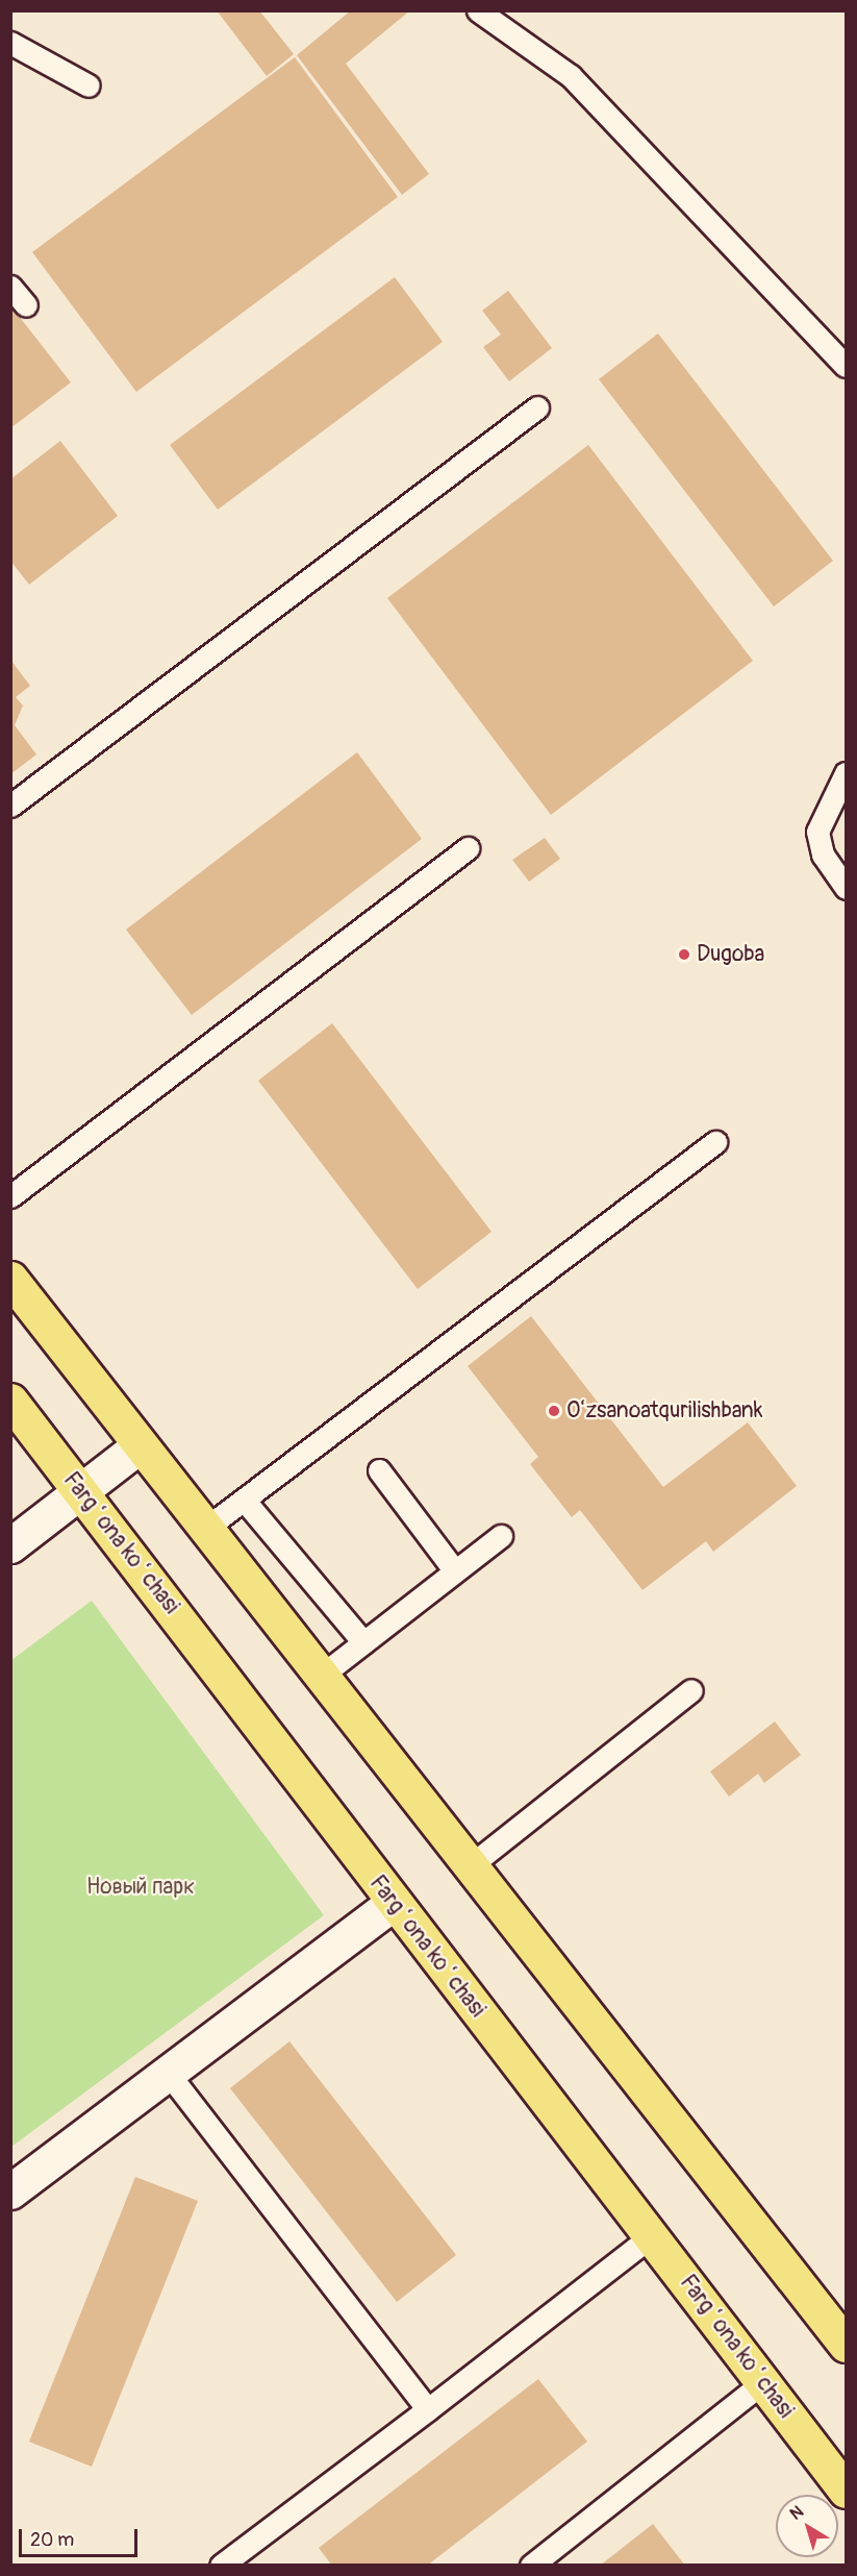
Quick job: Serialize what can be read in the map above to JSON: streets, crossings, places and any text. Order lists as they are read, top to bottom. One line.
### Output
{"streets":{"main road":["Fargʻona koʻchasi"]},"parks":["Новый парк"],"places":["Dugoba","Oʻzsanoatqurilishbank"],"scale_bar":"20 m","north":"top left"}
